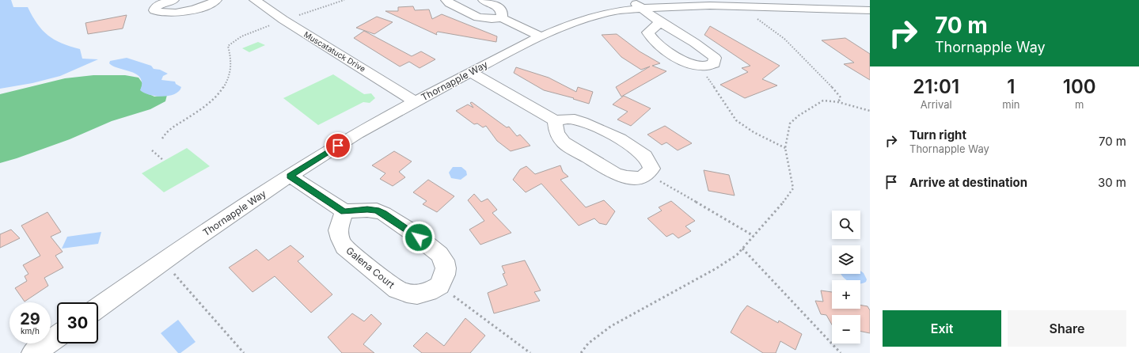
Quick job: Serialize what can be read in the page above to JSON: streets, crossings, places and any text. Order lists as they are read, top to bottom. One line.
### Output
{"streets":{"street":["Muscatatuck Drive","Thornapple Way","Galena Court"]},"crossings":[["Muscatatuck Drive","Thornapple Way"]],"page":{"turn":["70 m","Thornapple Way"],"eta":["21:01","Arrival","1","min","100","m"],"list":[{"name":"Turn right","note":"Thornapple Way","value":"70 m"},{"name":"Arrive at destination","value":"30 m"}],"map_buttons":["+","−"],"speed":"29 km/h","limit":"30","buttons":["Exit","Share"]}}
